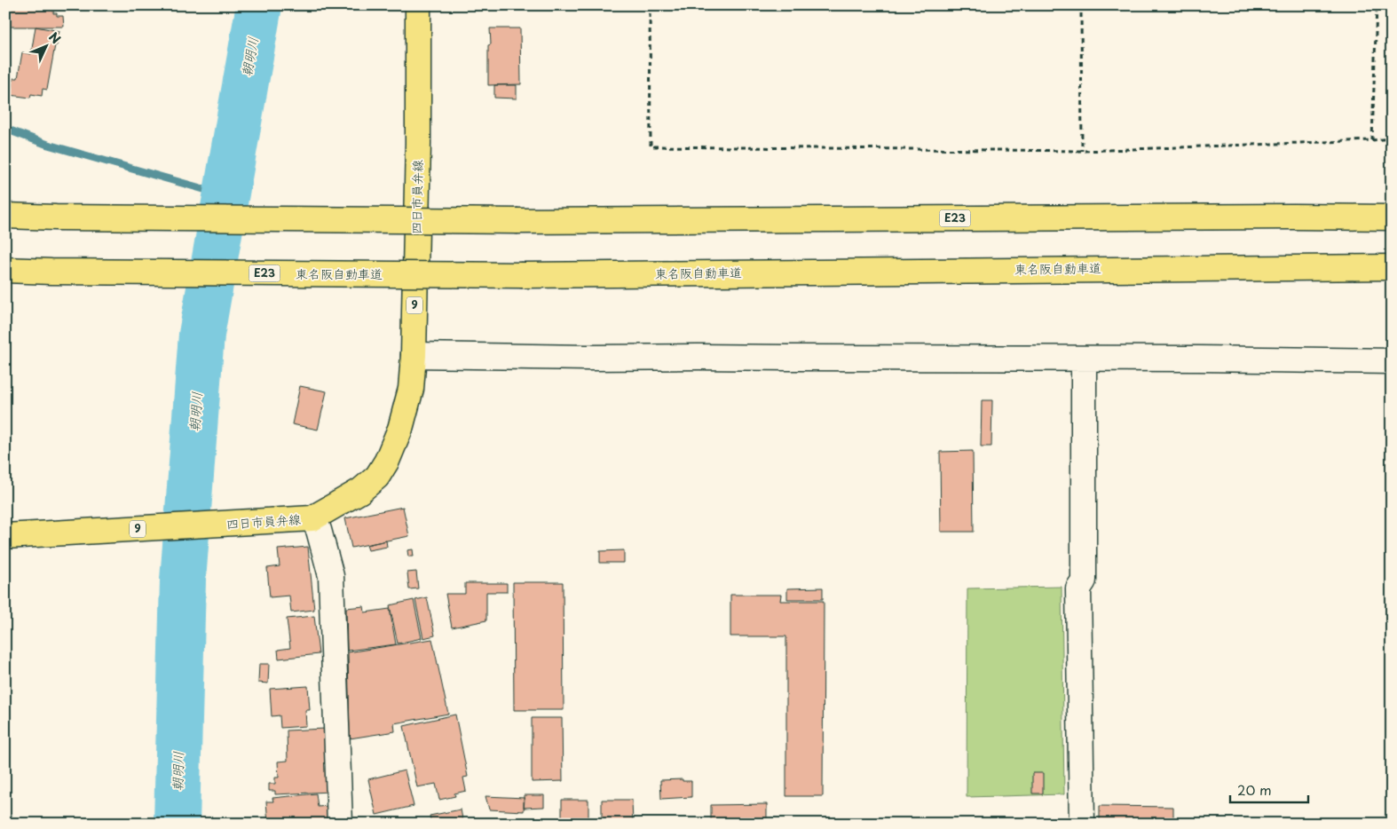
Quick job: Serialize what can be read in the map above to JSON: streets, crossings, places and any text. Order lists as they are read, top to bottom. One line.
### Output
{"streets":{"main road":["四日市員弁線","E23","東名阪自動車道","9"]},"water":["朝明川"],"scale_bar":"20 m","north":"top right"}
